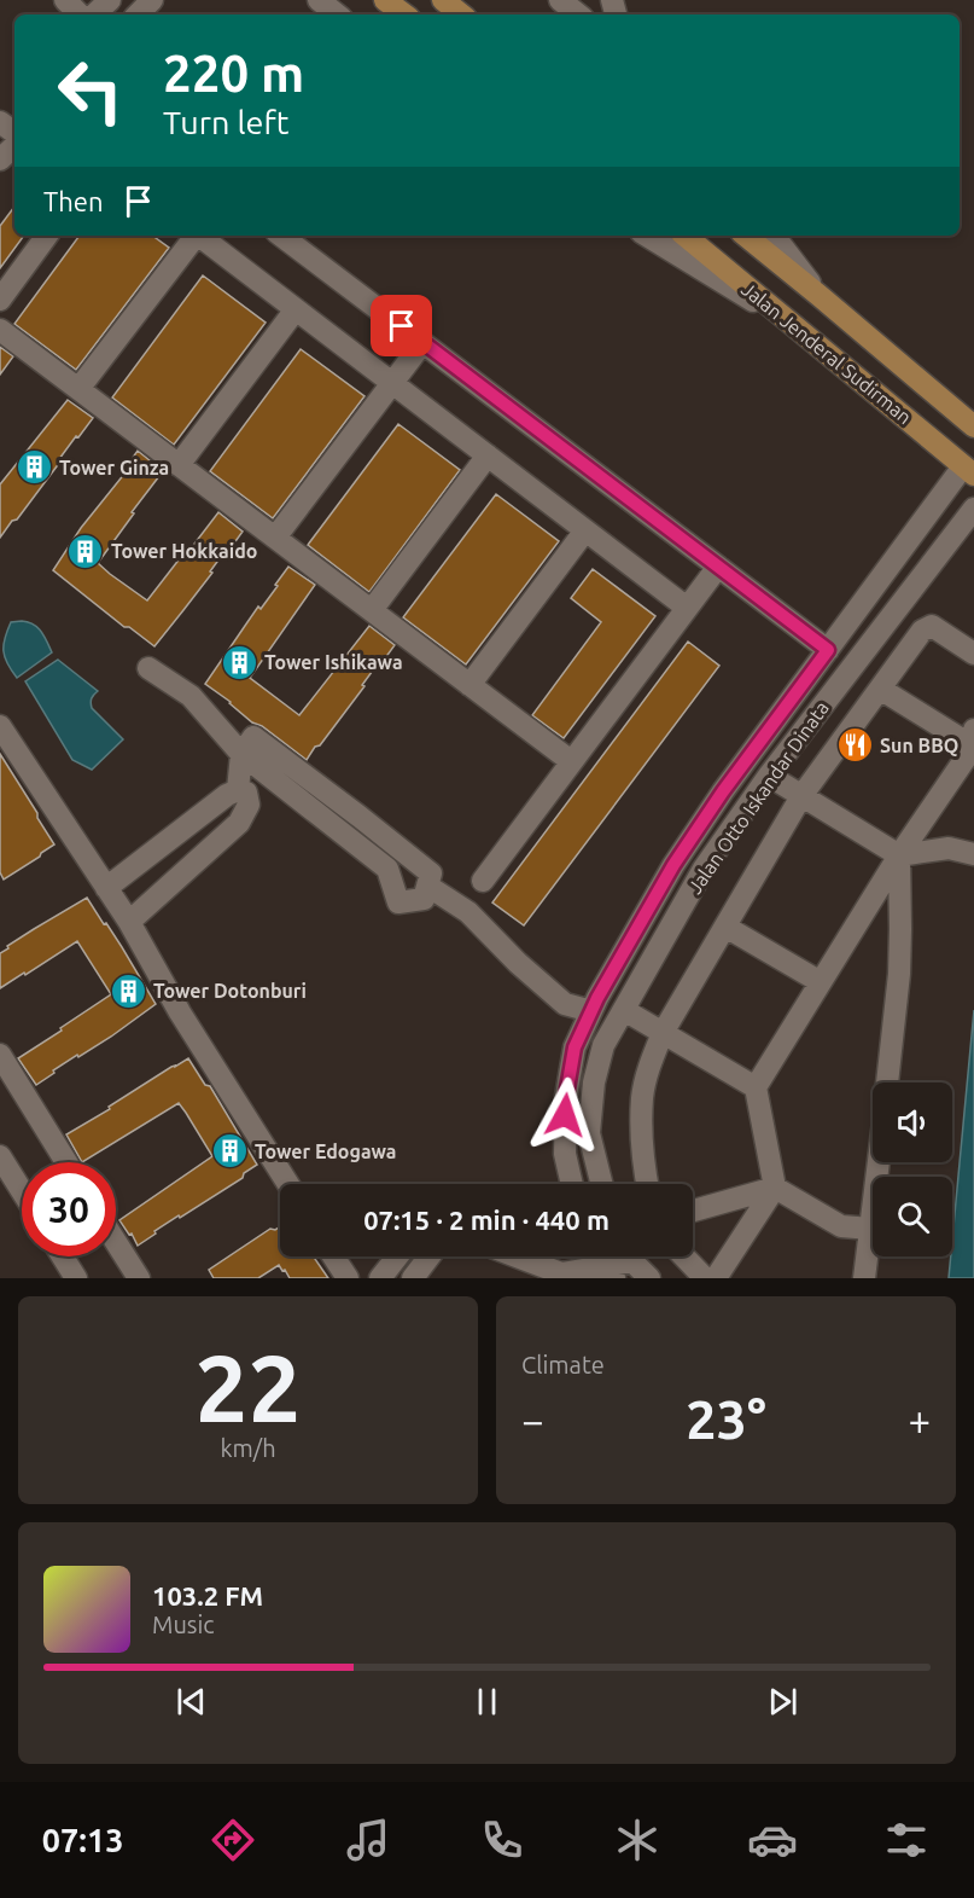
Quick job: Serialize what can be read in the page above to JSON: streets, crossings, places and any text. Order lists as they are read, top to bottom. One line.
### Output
{"streets":{"main road":["Jalan Jenderal Sudirman"],"street":["Jalan Otto Iskandar Dinata"]},"crossings":[["Jalan Jenderal Sudirman","Jalan Otto Iskandar Dinata"]],"places":{"building":["Tower Ginza","Tower Hokkaido","Tower Ishikawa","Tower Dotonburi","Tower Edogawa"],"restaurant":["Sun BBQ"]},"page":{"turn":["220 m","Turn left"],"then":"Then","limit":"30","trip":"07:15 · 2 min · 440 m","tile":[["22","km/h"],"Climate"],"heat":["−","23°","+"],"song":["103.2 FM","Music"],"tabs":"07:13"}}
